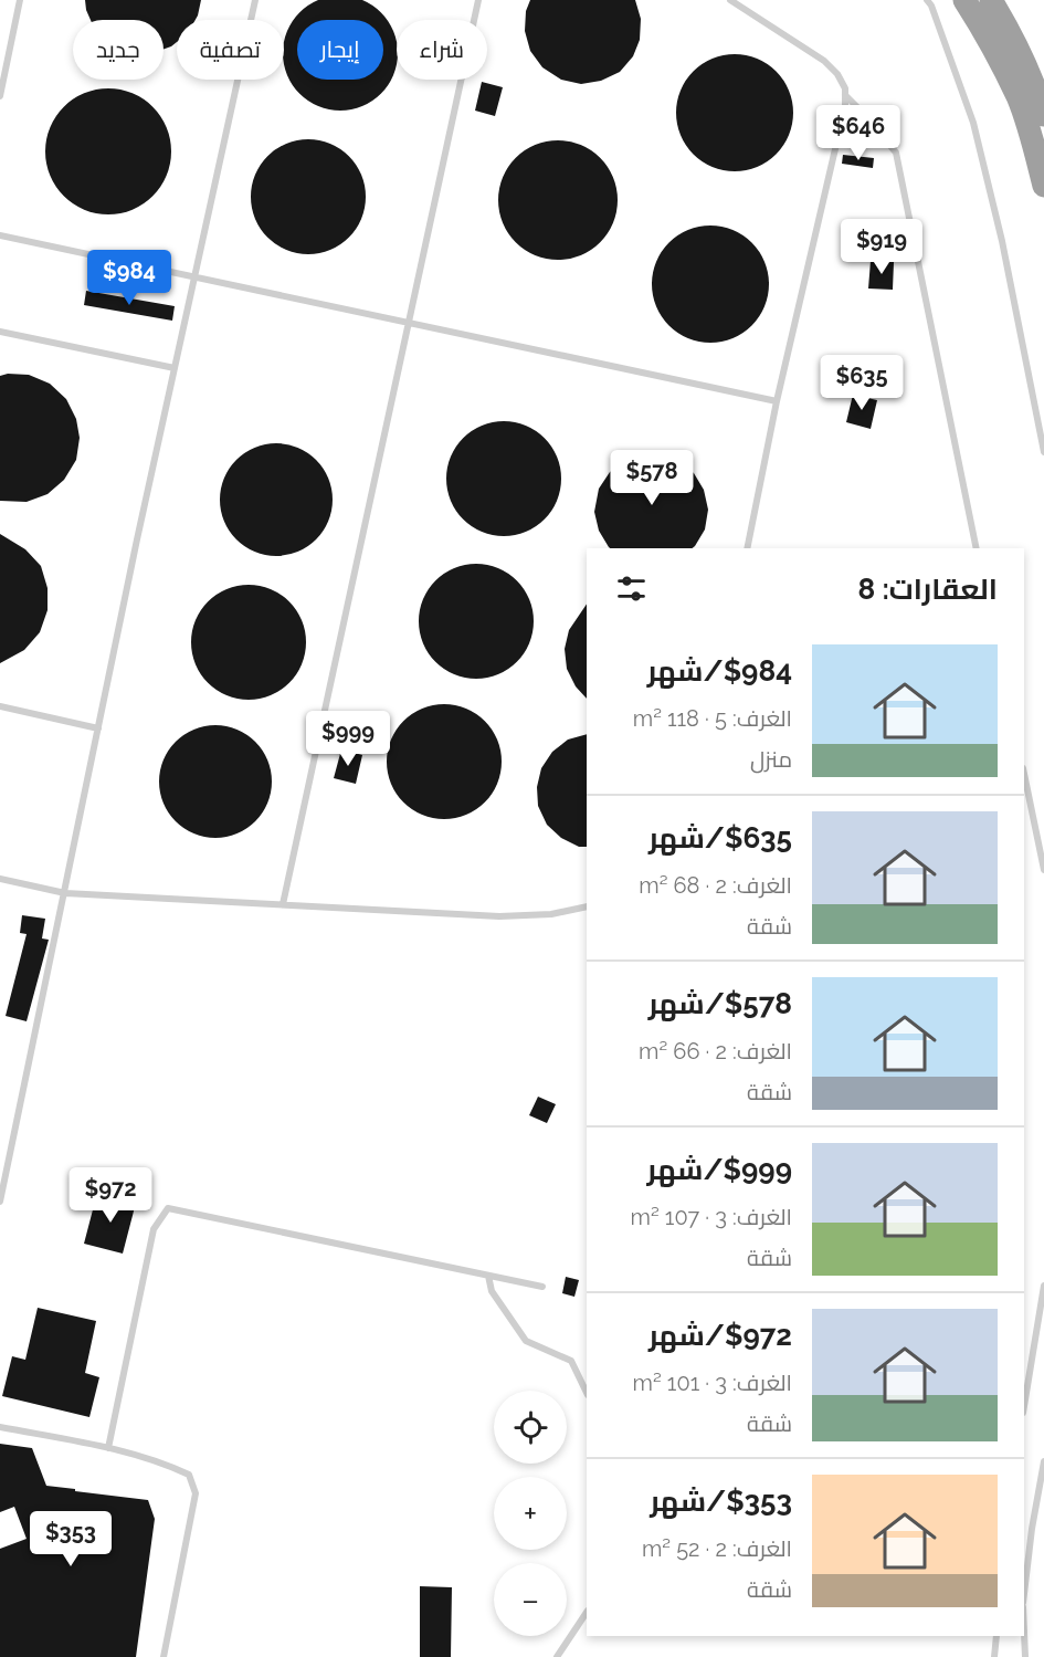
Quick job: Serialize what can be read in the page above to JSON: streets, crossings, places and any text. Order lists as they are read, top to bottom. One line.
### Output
{"page":{"chip":["شراء","إيجار","تصفية","جديد"],"price":["$646","$919","$984","$635","$578","$999","$972","$353"],"heading":"العقارات: 8","list":[{"name":"$984/شهر","note":"الغرف: 5 · 118 m² · منزل"},{"name":"$635/شهر","note":"الغرف: 2 · 68 m² · شقة"},{"name":"$578/شهر","note":"الغرف: 2 · 66 m² · شقة"},{"name":"$999/شهر","note":"الغرف: 3 · 107 m² · شقة"},{"name":"$972/شهر","note":"الغرف: 3 · 101 m² · شقة"},{"name":"$353/شهر","note":"الغرف: 2 · 52 m² · شقة"}],"map_buttons":["+","−"]}}
